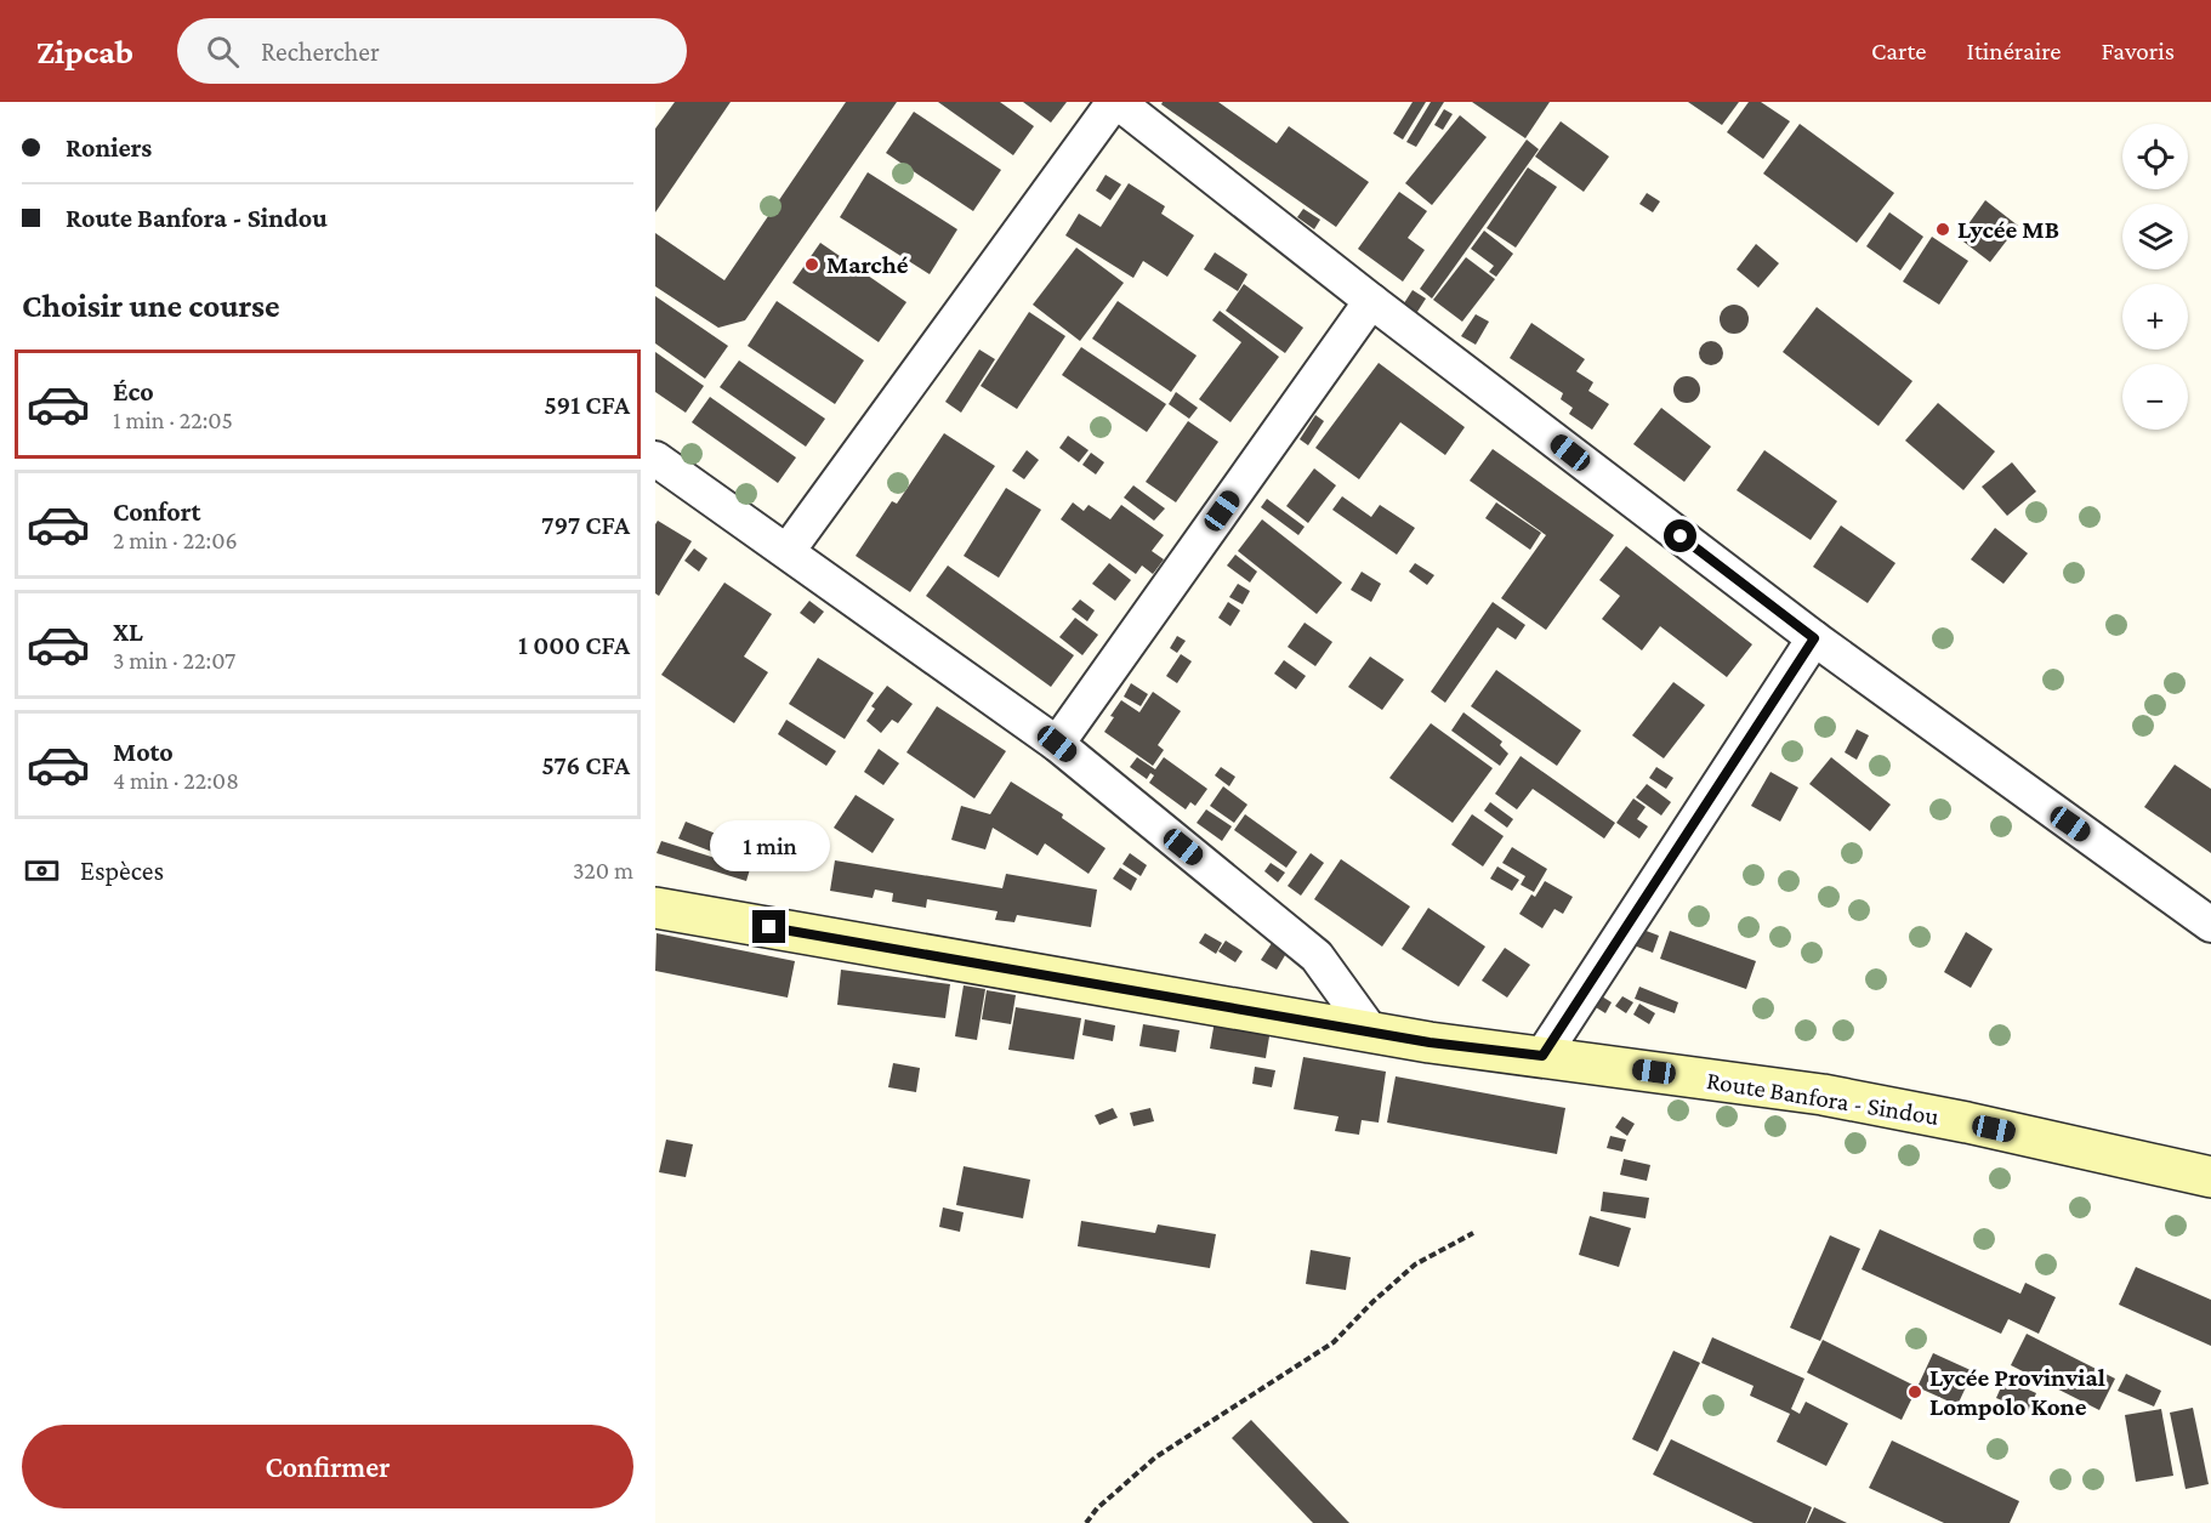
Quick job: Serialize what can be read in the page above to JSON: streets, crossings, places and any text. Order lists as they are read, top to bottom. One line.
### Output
{"streets":{"main road":["Route Banfora - Sindou"]},"places":["Lycée MB","Marché","Lycée Provinvial Lompolo Kone"],"page":{"header":"Zipcab","search":"Rechercher","nav":["Carte","Itinéraire","Favoris"],"banner":["Roniers","Route Banfora - Sindou"],"map_buttons":["+","−"],"heading":"Choisir une course","list":[{"name":"Éco","note":"1 min · 22:05","value":"591 CFA"},{"name":"Confort","note":"2 min · 22:06","value":"797 CFA"},{"name":"XL","note":"3 min · 22:07","value":"1 000 CFA"},{"name":"Moto","note":"4 min · 22:08","value":"576 CFA"}],"bubble":"1 min","pay":["Espèces","320 m"],"buttons":"Confirmer"}}
